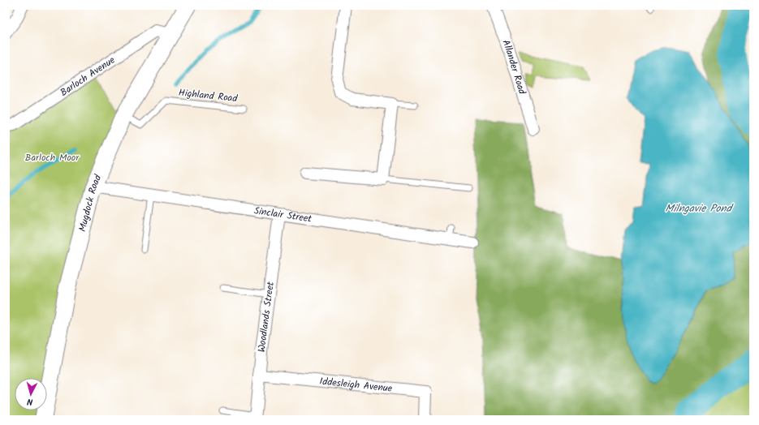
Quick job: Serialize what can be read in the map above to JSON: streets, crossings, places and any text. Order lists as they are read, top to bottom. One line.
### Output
{"streets":{"street":["Allander Road","Barloch Avenue","Mugdock Road","Sinclair Street","Woodlands Street","Iddesleigh Avenue"],"lane":["Highland Road"]},"crossings":[["Barloch Avenue","Mugdock Road"],["Highland Road","Mugdock Road"],["Mugdock Road","Sinclair Street"],["Sinclair Street","Woodlands Street"],["Woodlands Street","Iddesleigh Avenue"]],"water":["Milngavie Pond"],"parks":["Barloch Moor"],"north":"bottom"}
